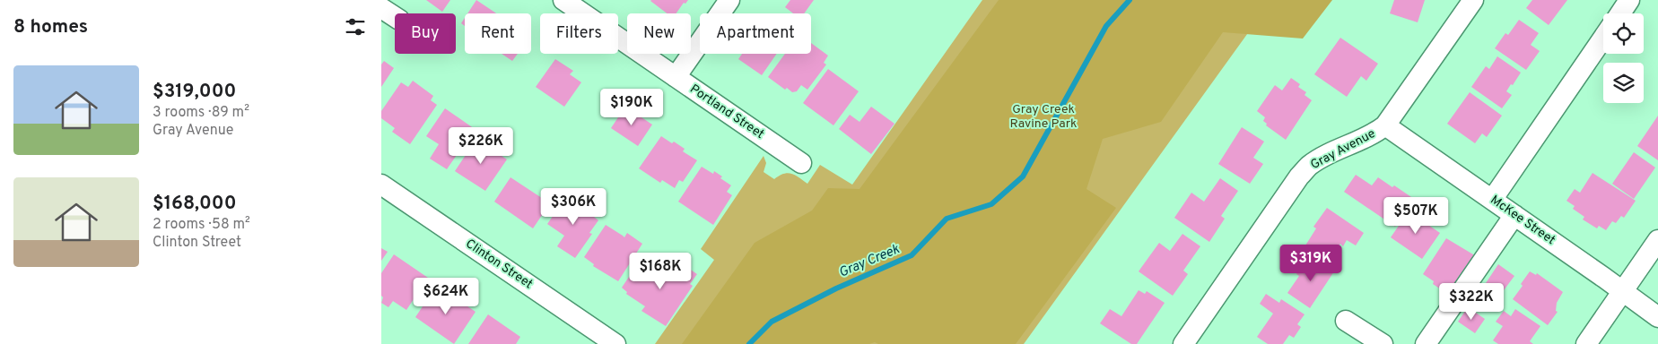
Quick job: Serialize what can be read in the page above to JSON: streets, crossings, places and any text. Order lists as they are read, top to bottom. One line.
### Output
{"streets":{"street":["Portland Street","Gray Avenue","McKee Street","Clinton Street"]},"crossings":[["Gray Avenue","McKee Street"]],"water":["Gray Creek"],"parks":["Gray Creek Ravine Park"],"page":{"heading":"8 homes","chip":["Buy","Rent","Filters","New","Apartment"],"list":[{"name":"$319,000","note":"3 rooms · 89 m² · Gray Avenue"},{"name":"$168,000","note":"2 rooms · 58 m² · Clinton Street"}],"price":["$190K","$226K","$306K","$507K","$319K","$168K","$624K","$322K"]}}
